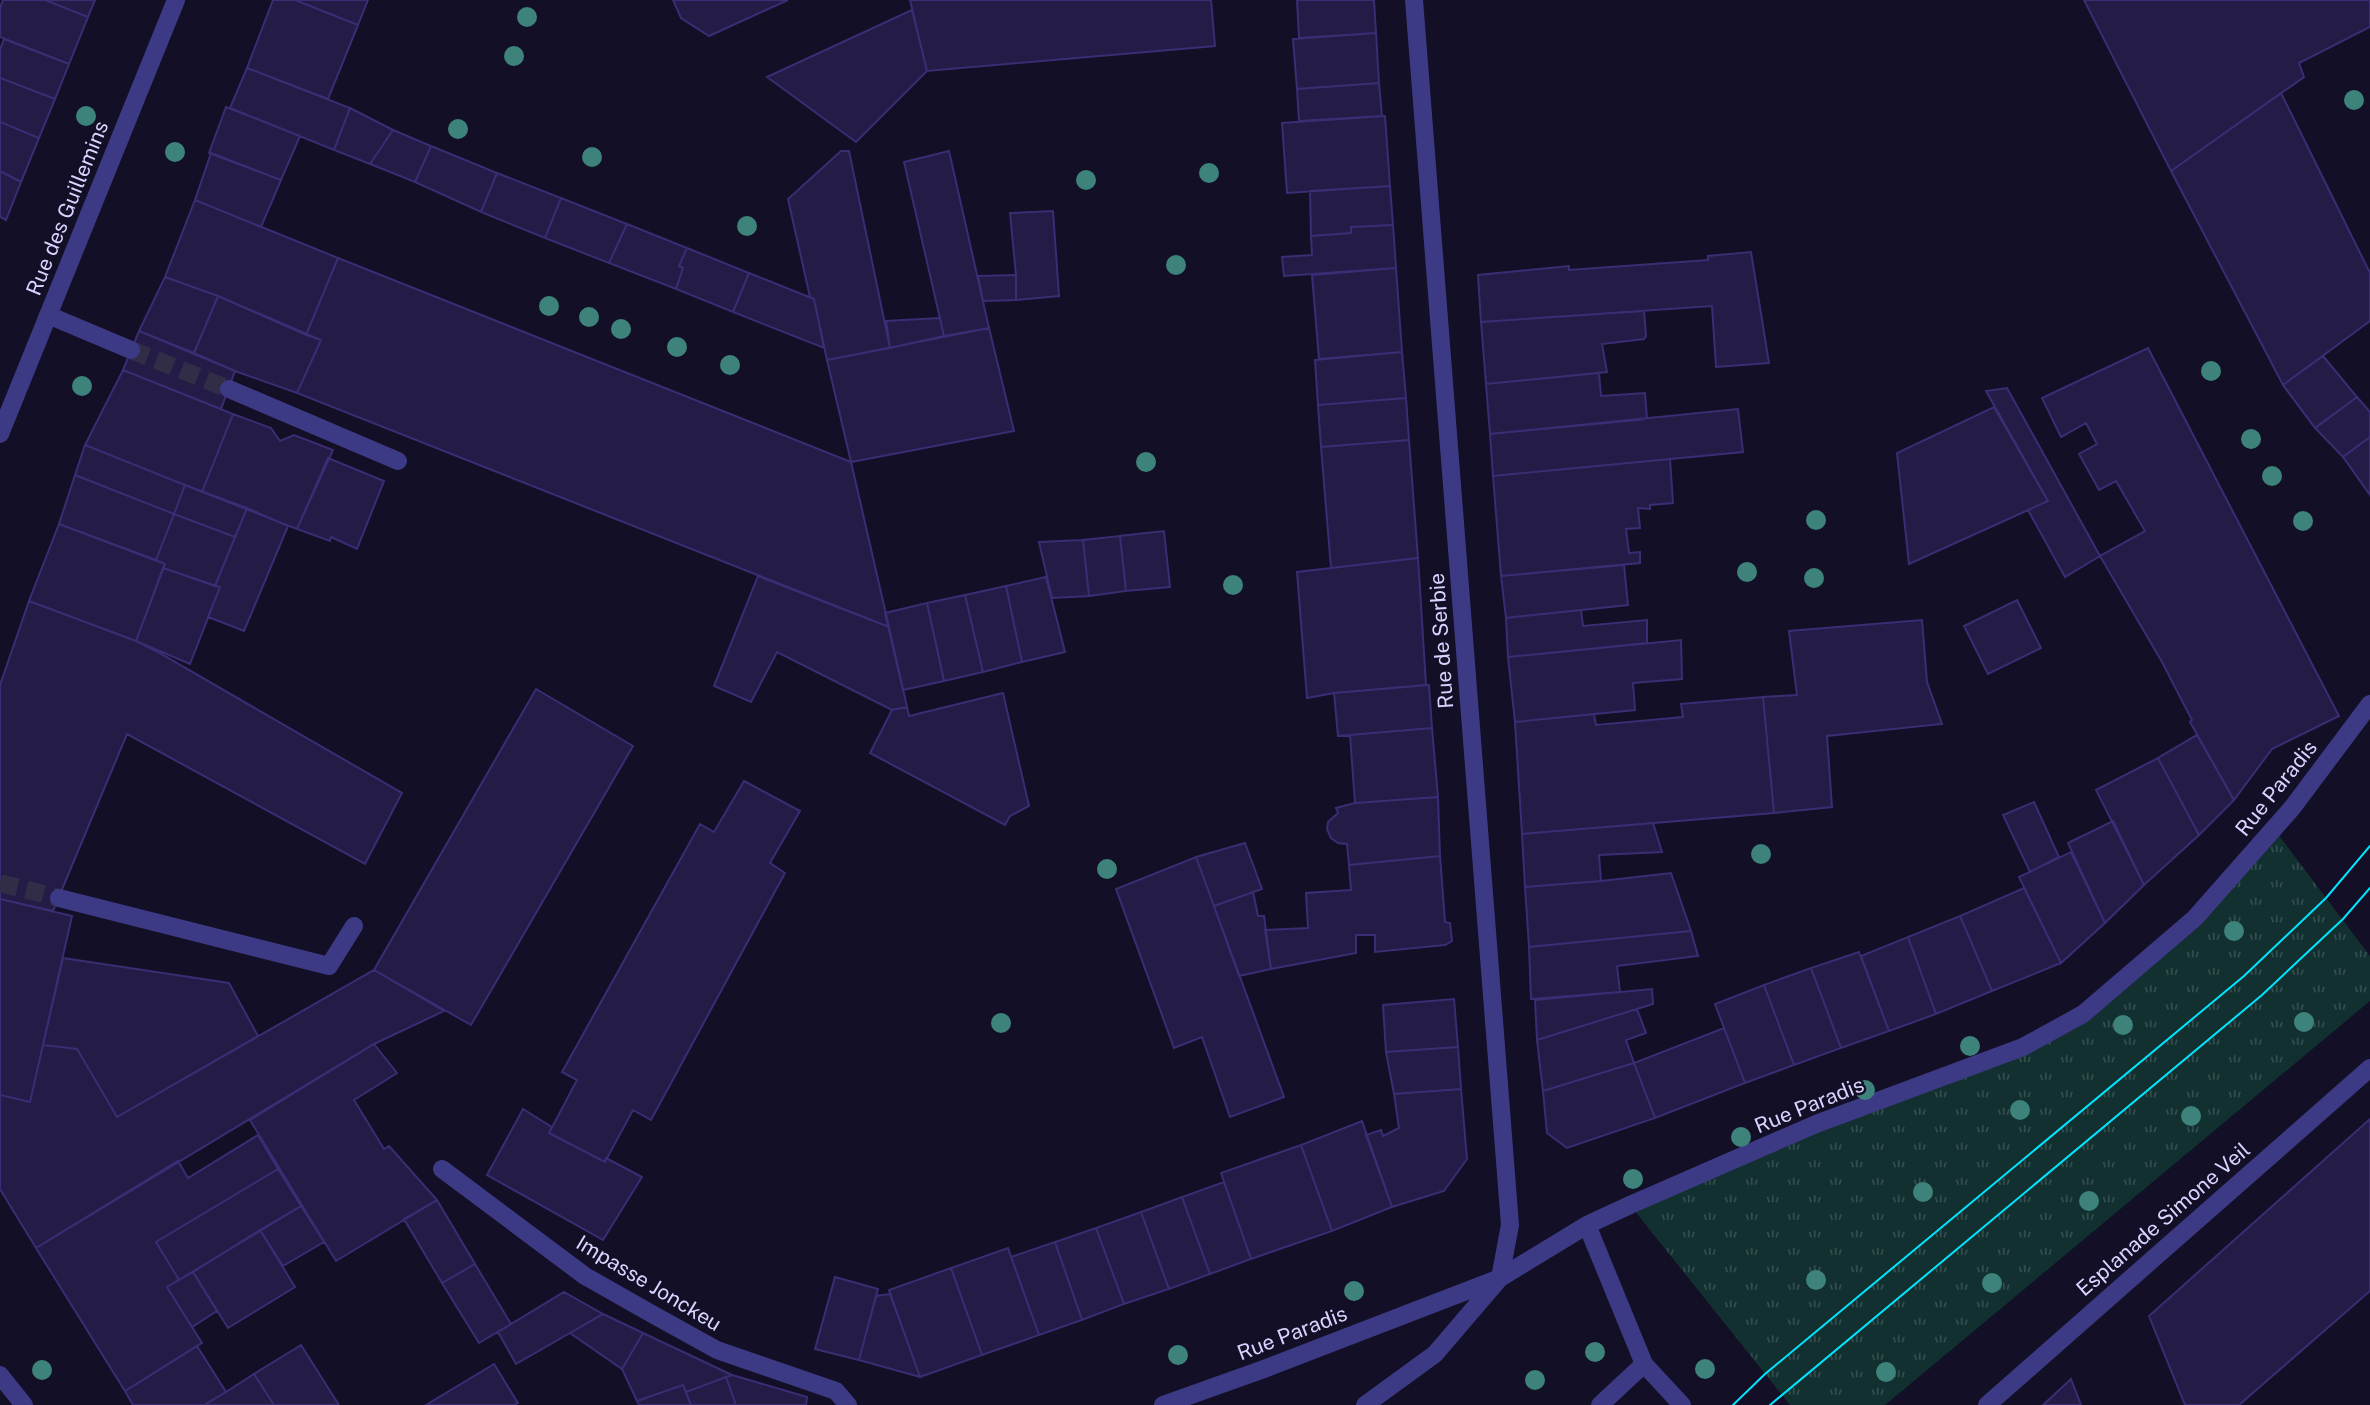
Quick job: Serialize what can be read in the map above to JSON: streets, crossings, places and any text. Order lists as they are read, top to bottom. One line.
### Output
{"streets":{"street":["Rue des Guillemins","Rue de Serbie","Rue Paradis","Esplanade Simone Veil","Impasse Jonckeu"]},"crossings":[["Rue de Serbie","Rue Paradis"]]}
